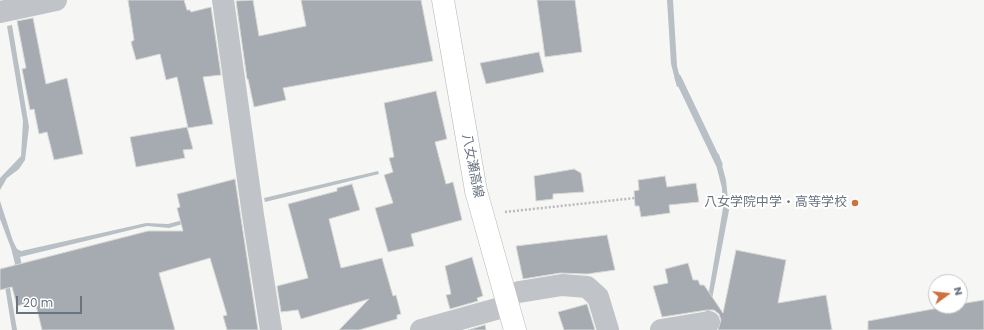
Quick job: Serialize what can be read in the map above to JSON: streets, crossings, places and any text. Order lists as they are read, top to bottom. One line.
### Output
{"streets":{"main road":["八女瀬高線"]},"places":["八女学院中学・高等学校"],"scale_bar":"20 m","north":"right"}
